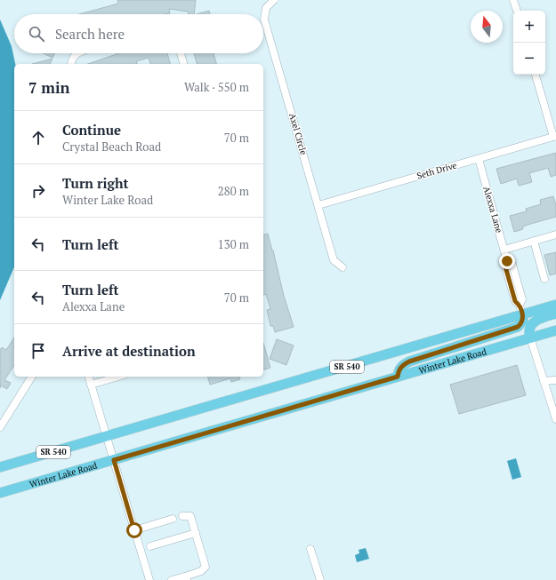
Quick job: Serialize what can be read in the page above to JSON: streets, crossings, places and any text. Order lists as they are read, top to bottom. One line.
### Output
{"streets":{"main road":["Winter Lake Road","SR 540"],"street":["Axel Circle","Seth Drive","Alexxa Lane"]},"crossings":[["Axel Circle","Seth Drive"],["Seth Drive","Alexxa Lane"],["Alexxa Lane","SR 540"]],"north":"top","page":{"map_buttons":["+","−"],"search":"Search here","heading":["7 min","Walk · 550 m"],"list":[["Continue","Crystal Beach Road","70 m"],["Turn right","Winter Lake Road","280 m"],["Turn left","130 m"],["Turn left","Alexxa Lane","70 m"],"Arrive at destination"]}}
